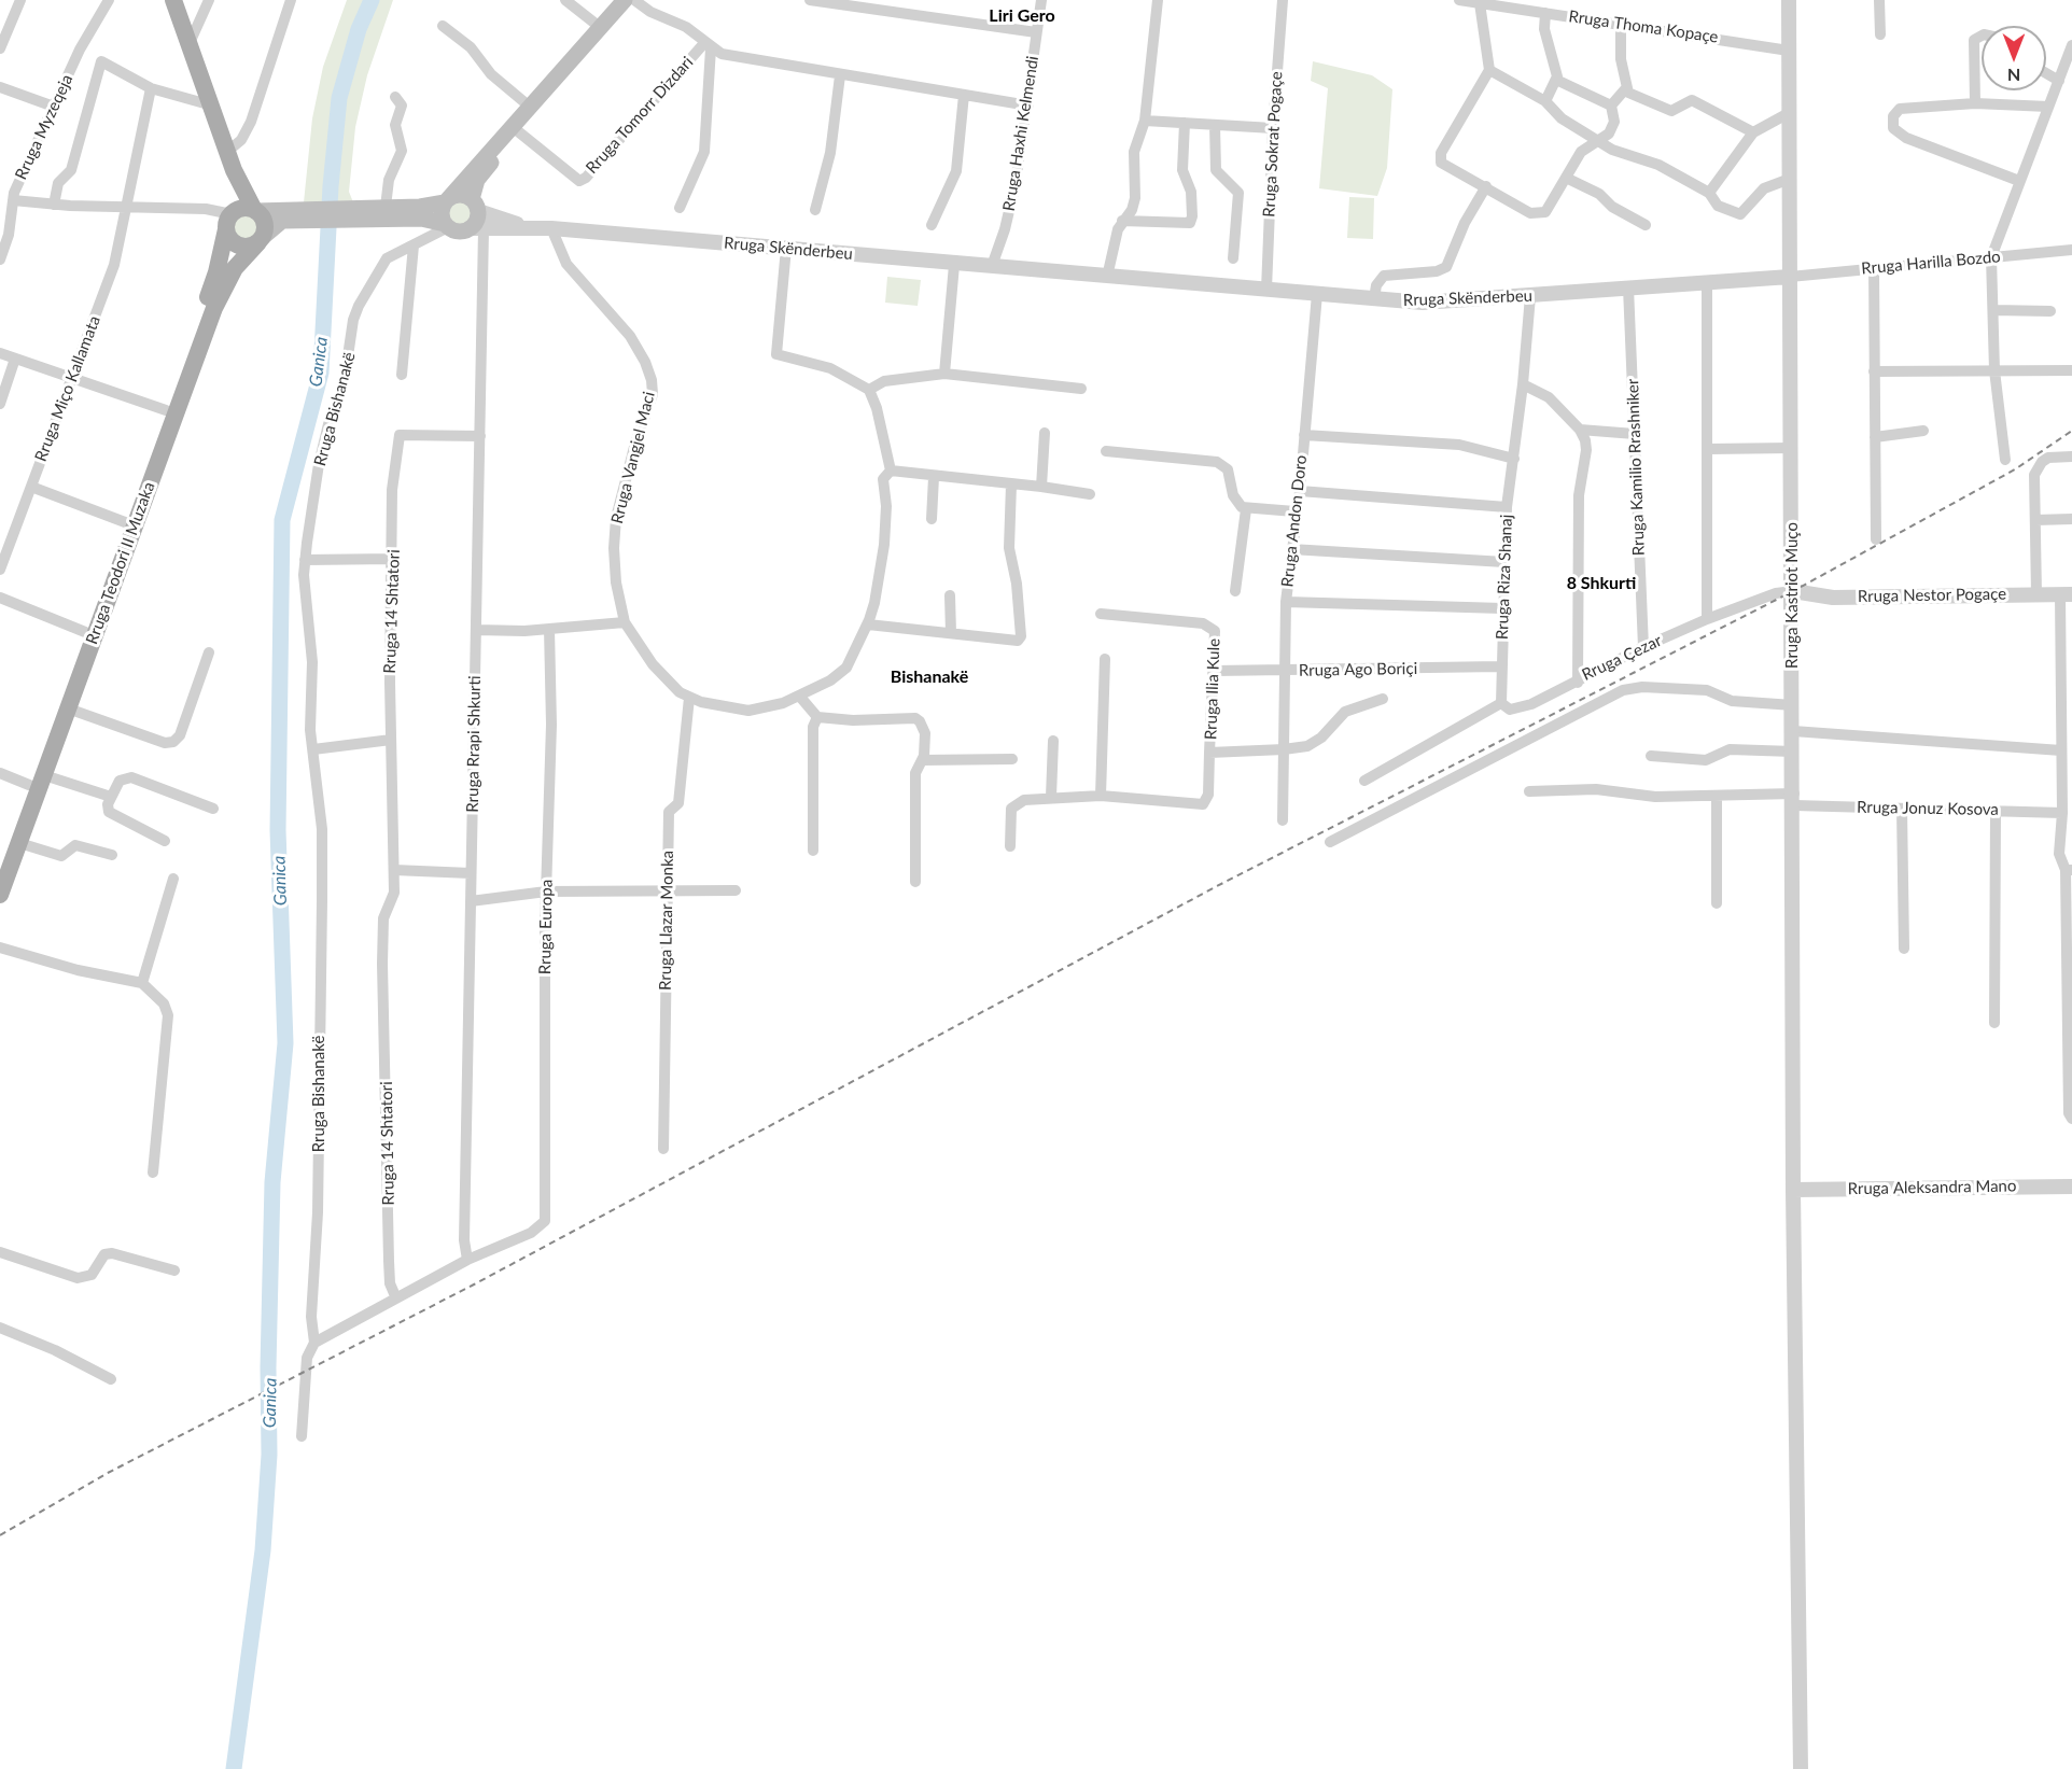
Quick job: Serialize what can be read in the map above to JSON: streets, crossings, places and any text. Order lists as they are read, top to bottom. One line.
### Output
{"streets":{"main road":["Rruga Teodori II Muzaka"],"street":["Rruga Thoma Kopaçe","Rruga Tomorr Dizdari","Rruga Myzeqeja","Rruga Haxhi Kelmendi","Rruga Sokrat Pogaçe","Rruga Skënderbeu","Rruga Harilla Bozdo","Rruga Miço Kallamata","Rruga Bishanakë","Rruga Vangjel Maci","Rruga Kamilio Rrashniker","Rruga Andon Doro","Rruga Riza Shanaj","Rruga Kastriot Muço","Rruga Nestor Pogaçe","Rruga 14 Shtatori","Rruga Çezar","Rruga Ago Boriçi","Rruga Ilia Kule","Rruga Rrapi Shkurti","Rruga Jonuz Kosova","Rruga Llazar Monka","Rruga Europa","Rruga Aleksandra Mano"]},"crossings":[["Rruga Thoma Kopaçe","Rruga Kastriot Muço"],["Rruga Tomorr Dizdari","Rruga Haxhi Kelmendi"],["Rruga Haxhi Kelmendi","Rruga Skënderbeu"],["Rruga Sokrat Pogaçe","Rruga Skënderbeu"],["Rruga Skënderbeu","Rruga Harilla Bozdo"],["Rruga Skënderbeu","Rruga Bishanakë"],["Rruga Skënderbeu","Rruga Vangjel Maci"],["Rruga Skënderbeu","Rruga Kamilio Rrashniker"],["Rruga Skënderbeu","Rruga Andon Doro"],["Rruga Skënderbeu","Rruga Riza Shanaj"],["Rruga Skënderbeu","Rruga Kastriot Muço"],["Rruga Skënderbeu","Rruga Rrapi Shkurti"],["Rruga Harilla Bozdo","Rruga Kastriot Muço"],["Rruga Bishanakë","Rruga Rrapi Shkurti"],["Rruga Vangjel Maci","Rruga Llazar Monka"],["Rruga Kamilio Rrashniker","Rruga Çezar"],["Rruga Andon Doro","Rruga Ago Boriçi"],["Rruga Andon Doro","Rruga Ilia Kule"],["Rruga Riza Shanaj","Rruga Ago Boriçi"],["Rruga Kastriot Muço","Rruga Nestor Pogaçe"],["Rruga Kastriot Muço","Rruga Çezar"],["Rruga Kastriot Muço","Rruga Jonuz Kosova"],["Rruga Kastriot Muço","Rruga Aleksandra Mano"],["Rruga Nestor Pogaçe","Rruga Çezar"],["Rruga 14 Shtatori","Rruga Rrapi Shkurti"],["Rruga Ago Boriçi","Rruga Ilia Kule"],["Rruga Rrapi Shkurti","Rruga Europa"]],"districts":["Liri Gero","8 Shkurti","Bishanakë"],"water":["Ganica"],"north":"bottom"}
